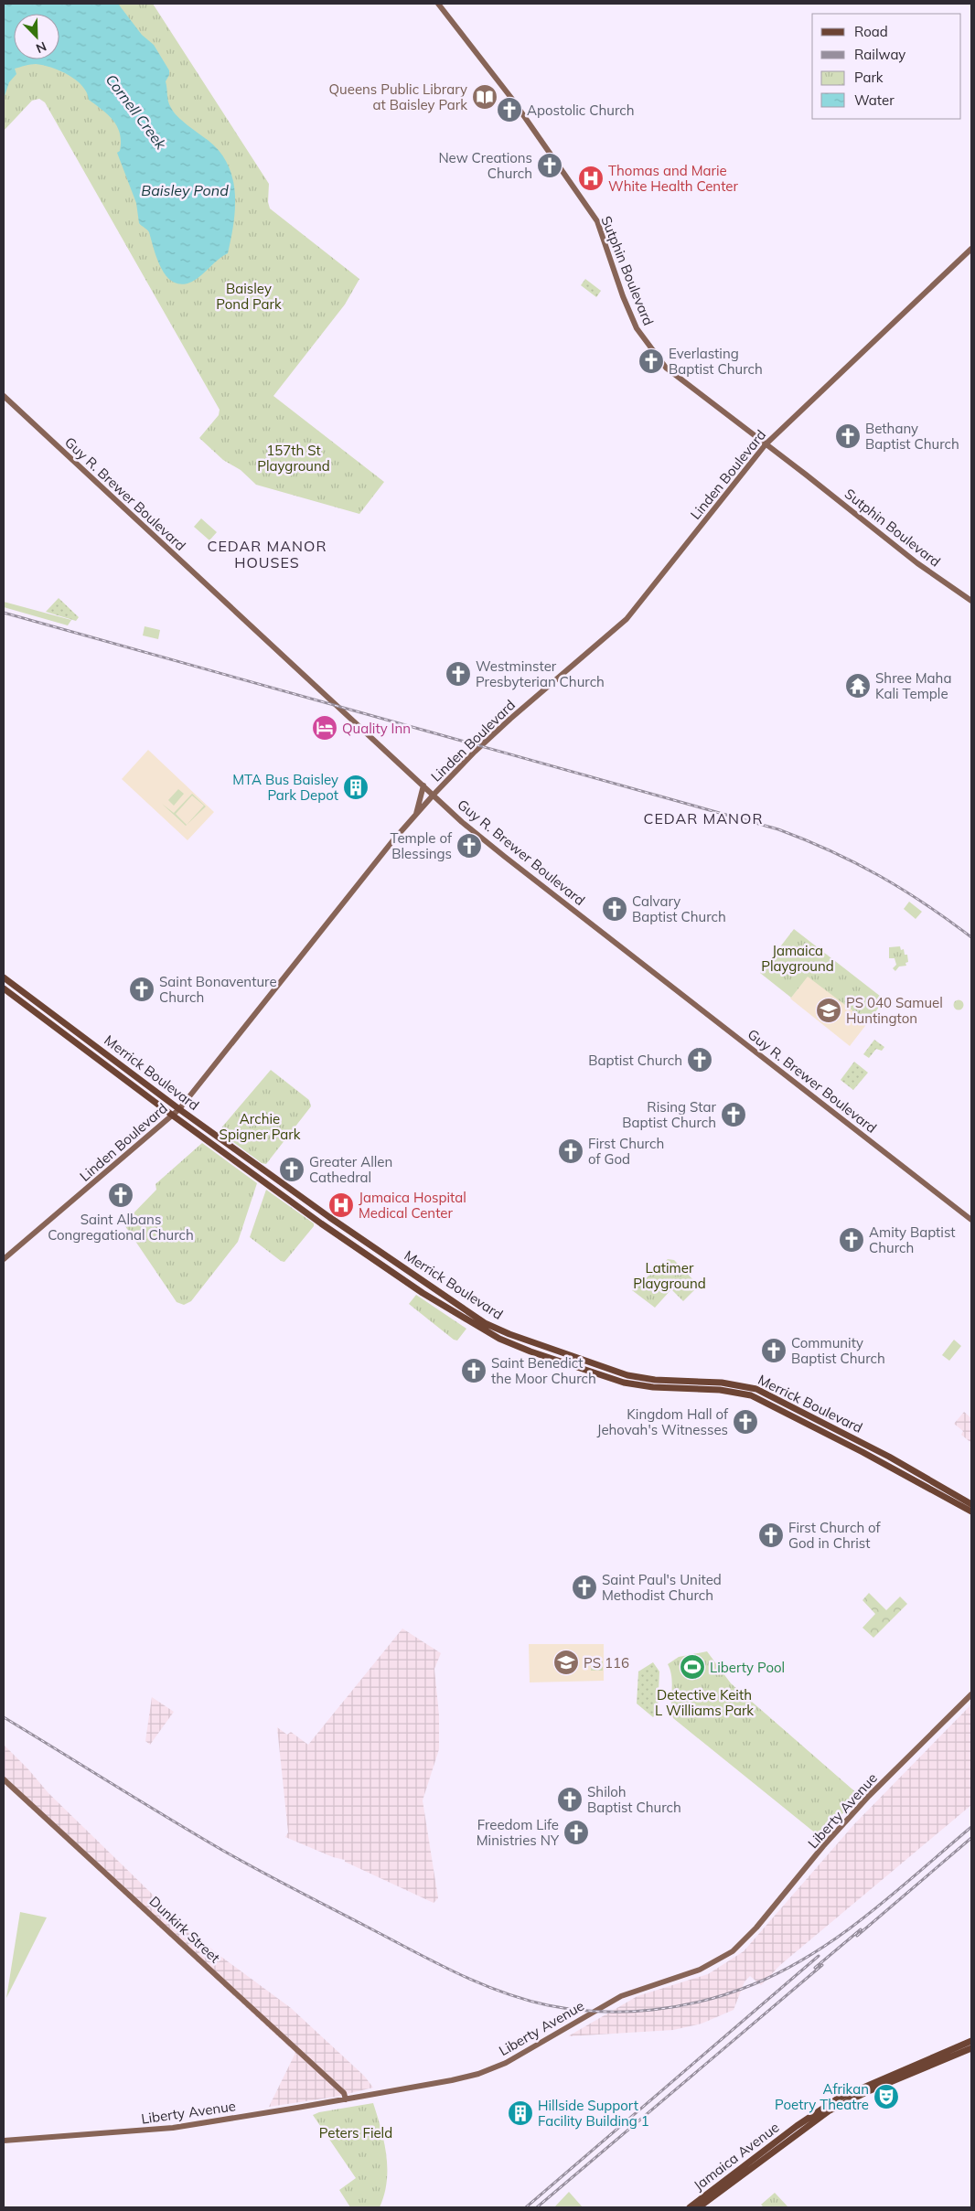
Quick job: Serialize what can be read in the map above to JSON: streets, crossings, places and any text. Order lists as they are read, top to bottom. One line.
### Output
{"streets":{"main road":["Sutphin Boulevard","Linden Boulevard","Guy R. Brewer Boulevard","Merrick Boulevard","Liberty Avenue","Dunkirk Street","Jamaica Avenue"]},"crossings":[["Sutphin Boulevard","Linden Boulevard"],["Linden Boulevard","Guy R. Brewer Boulevard"],["Linden Boulevard","Merrick Boulevard"],["Liberty Avenue","Dunkirk Street"]],"districts":["CEDAR MANOR HOUSES","CEDAR MANOR"],"water":["Cornell Creek","Baisley Pond"],"parks":["Baisley Pond Park","157th St Playground","Jamaica Playground","Archie Spigner Park","Latimer Playground","Detective Keith L Williams Park","Peters Field"],"places":{"library":["Queens Public Library at Baisley Park"],"church":["Apostolic Church","New Creations Church","Everlasting Baptist Church","Bethany Baptist Church","Westminster Presbyterian Church","Temple of Blessings","Calvary Baptist Church","Saint Bonaventure Church","Baptist Church","Rising Star Baptist Church","First Church of God","Greater Allen Cathedral","Saint Albans Congregational Church","Amity Baptist Church","Community Baptist Church","Saint Benedict the Moor Church","Kingdom Hall of Jehovah's Witnesses","First Church of God in Christ","Saint Paul's United Methodist Church","Shiloh Baptist Church","Freedom Life Ministries NY"],"hospital":["Thomas and Marie White Health Center","Jamaica Hospital Medical Center"],"temple":["Shree Maha Kali Temple"],"hotel":["Quality Inn"],"building":["MTA Bus Baisley Park Depot","Hillside Support Facility Building 1"],"school or university":["PS 040 Samuel Huntington","PS 116"],"sports":["Liberty Pool"],"theatre":["Afrikan Poetry Theatre"]},"legend":["Road","Railway","Park","Water"],"north":"bottom right"}
